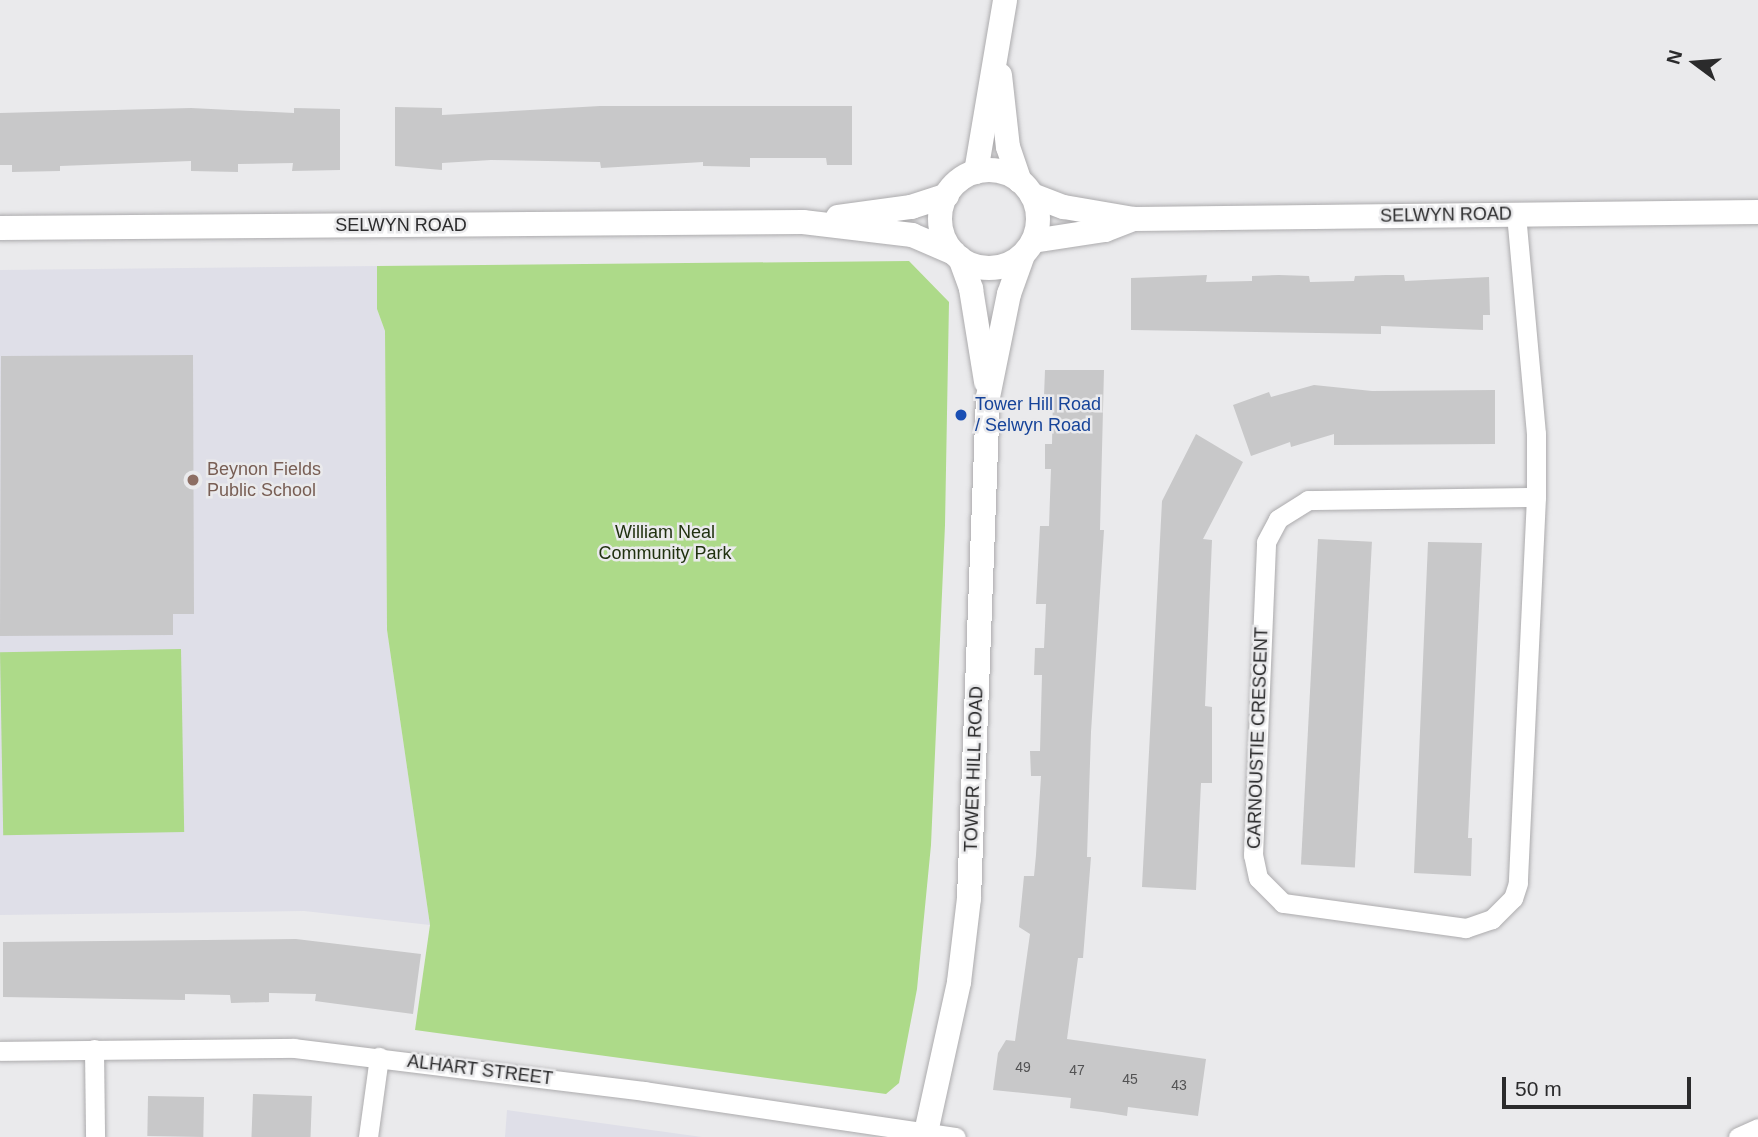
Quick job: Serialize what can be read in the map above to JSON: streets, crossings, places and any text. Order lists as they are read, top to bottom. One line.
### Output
{"streets":{"street":["SELWYN ROAD","CARNOUSTIE CRESCENT","TOWER HILL ROAD","ALHART STREET"]},"crossings":[["SELWYN ROAD","CARNOUSTIE CRESCENT"],["SELWYN ROAD","TOWER HILL ROAD"],["TOWER HILL ROAD","ALHART STREET"]],"parks":["William Neal Community Park"],"places":["Tower Hill Road / Selwyn Road","Beynon Fields Public School"],"house_numbers":["49","47","45","43"],"scale_bar":"50 m","north":"left"}
